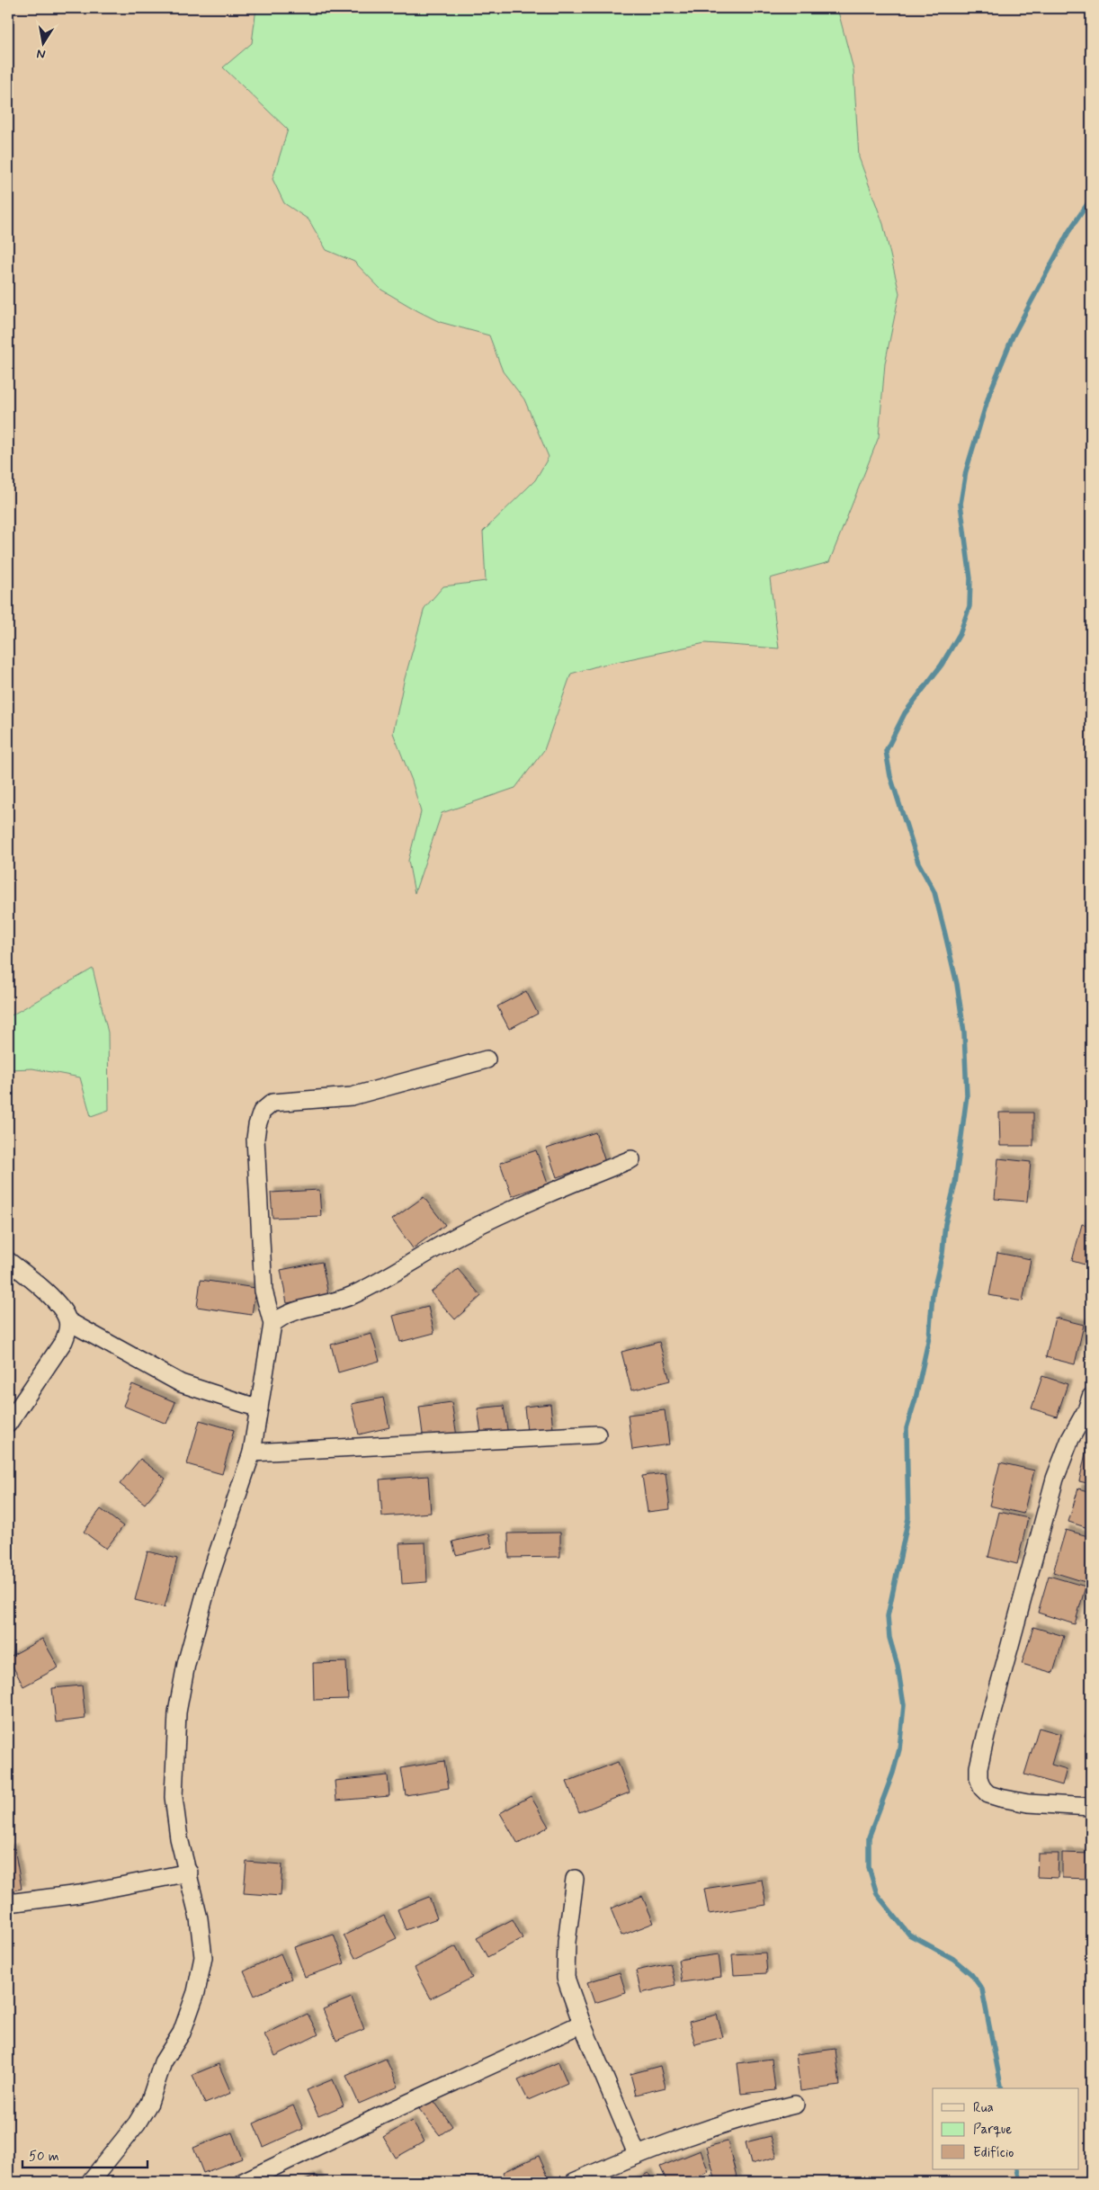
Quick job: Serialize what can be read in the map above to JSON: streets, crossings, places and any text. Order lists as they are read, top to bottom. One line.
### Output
{"legend":["Rua","Parque","Edifício"],"scale_bar":"50 m","north":"bottom"}
